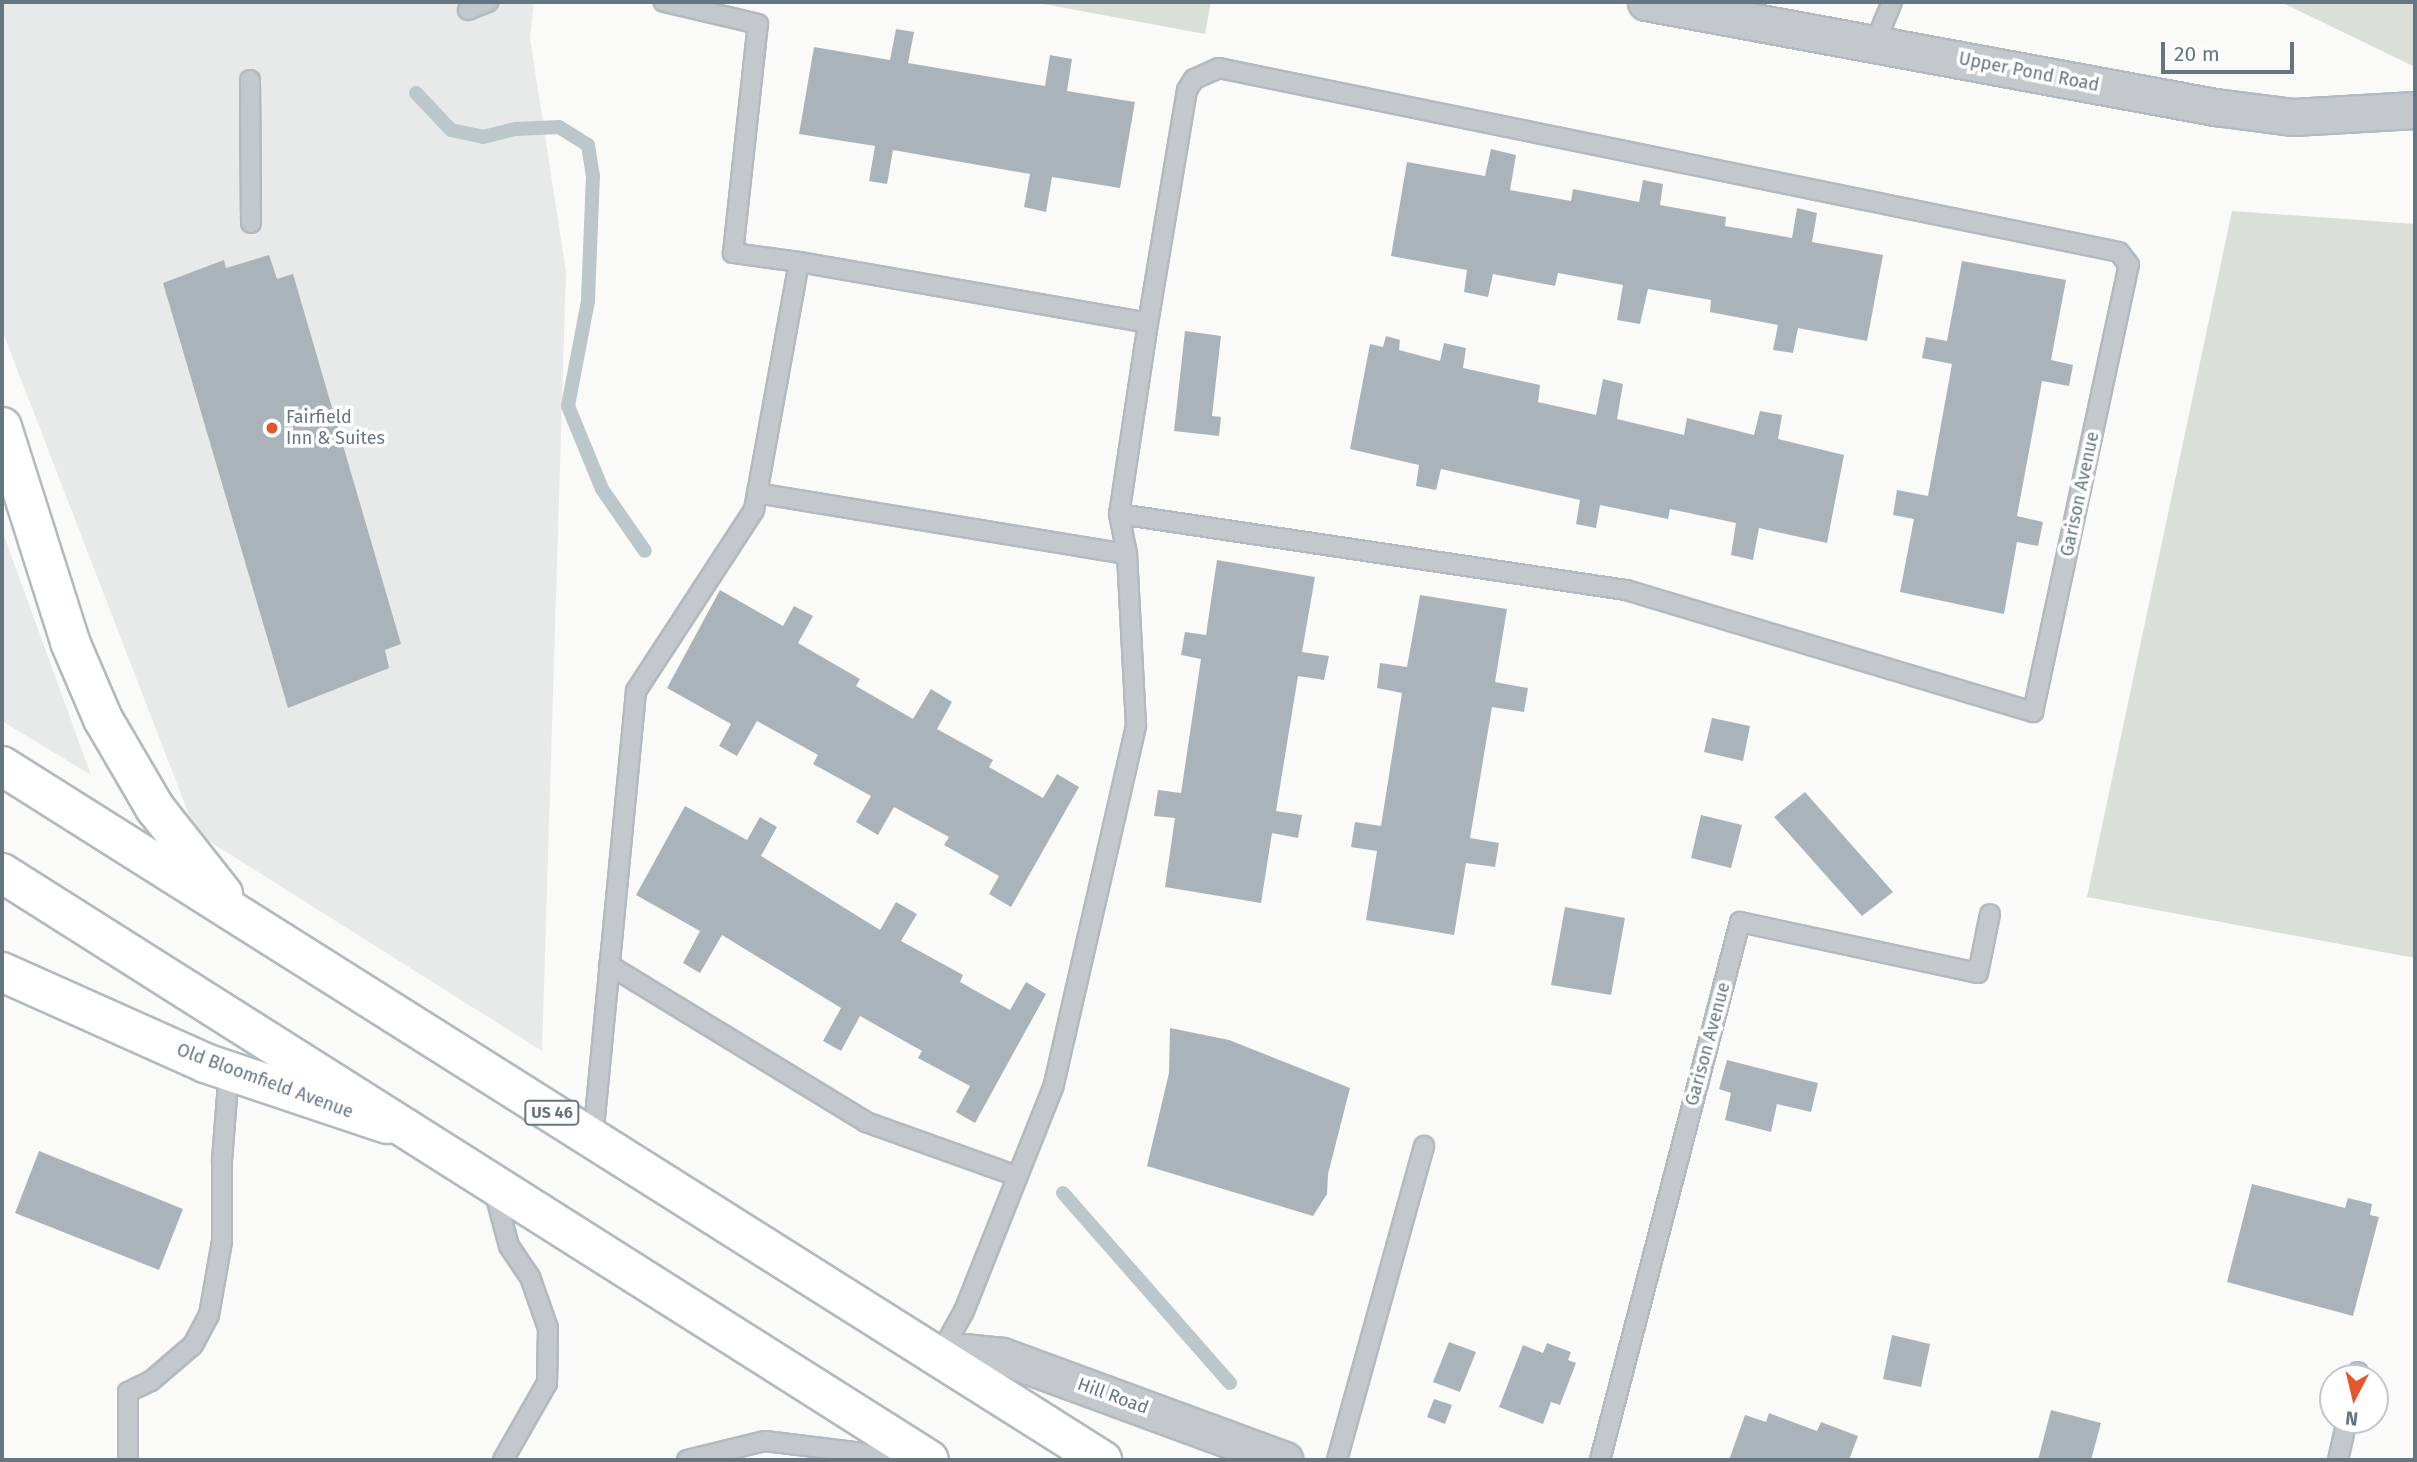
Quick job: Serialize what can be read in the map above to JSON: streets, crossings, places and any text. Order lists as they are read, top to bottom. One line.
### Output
{"streets":{"main road":["Old Bloomfield Avenue","US 46"],"street":["Upper Pond Road","Hill Road"],"lane":["Garison Avenue"]},"crossings":[["US 46","Hill Road"]],"places":["Fairfield Inn & Suites"],"scale_bar":"20 m","north":"bottom"}
